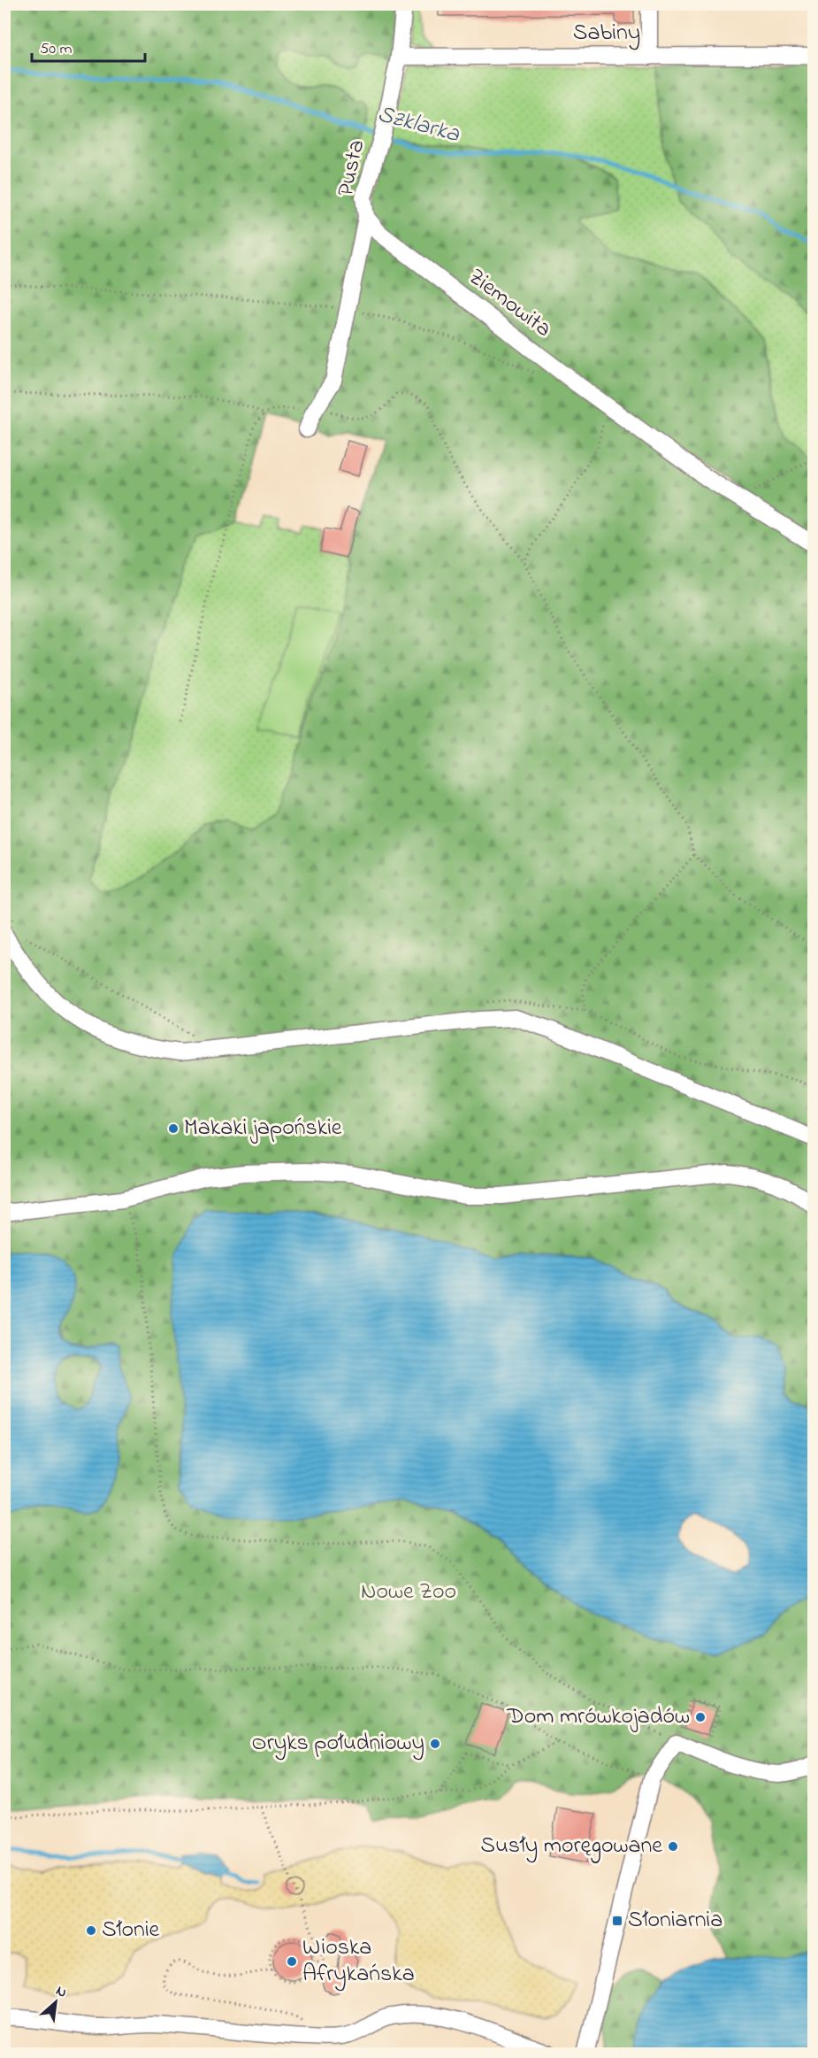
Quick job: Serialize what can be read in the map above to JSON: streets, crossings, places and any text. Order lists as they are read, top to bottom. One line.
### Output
{"streets":{"street":["Sabiny","Pusta","Ziemowita"]},"crossings":[["Sabiny","Pusta"],["Pusta","Ziemowita"]],"water":["Szklarka"],"parks":["Nowe Zoo"],"places":{"other":["Makaki japońskie","Dom mrówkojadów","Oryks południowy","Susły moręgowane","Słonie","Wioska Afrykańska"],"transit":["Słoniarnia"]},"scale_bar":"50 m","north":"top right"}
